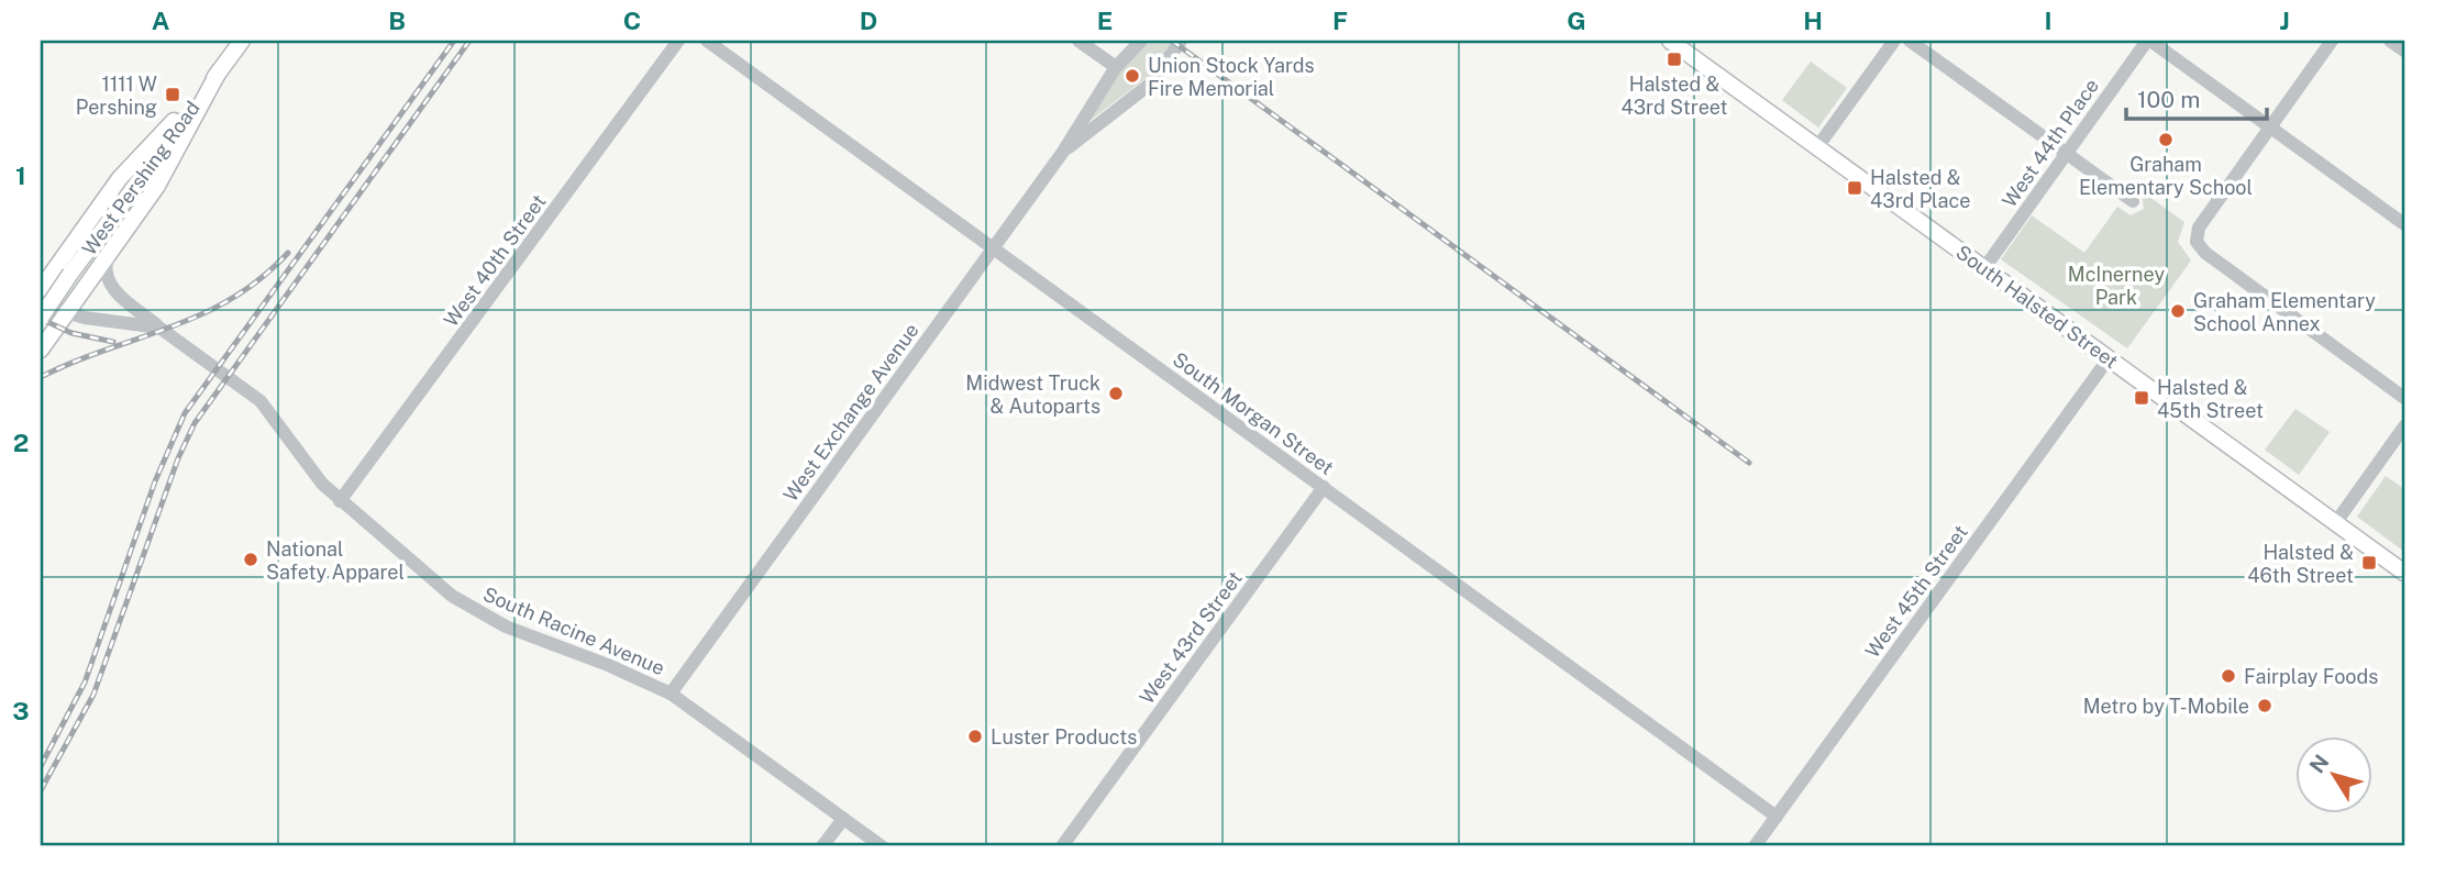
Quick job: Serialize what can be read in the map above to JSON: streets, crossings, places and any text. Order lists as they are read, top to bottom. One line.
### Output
{"streets":{"main road":["West Pershing Road","South Halsted Street"],"street":["West 44th Place","West 40th Street","West Exchange Avenue","South Morgan Street","West 45th Street","South Racine Avenue","West 43rd Street"]},"crossings":[["West 44th Place","South Halsted Street"],["West 40th Street","South Racine Avenue"],["South Halsted Street","West 45th Street"],["West Exchange Avenue","South Morgan Street"],["West Exchange Avenue","South Racine Avenue"],["South Morgan Street","West 45th Street"],["South Morgan Street","West 43rd Street"]],"parks":["McInerney Park"],"places":{"transit":["Halsted & 43rd Street","1111 W Pershing","Halsted & 43rd Place","Halsted & 45th Street","Halsted & 46th Street"],"other":["Union Stock Yards Fire Memorial","Graham Elementary School","Graham Elementary School Annex","Midwest Truck & Autoparts","National Safety Apparel","Fairplay Foods","Metro by T-Mobile","Luster Products"]},"scale_bar":"100 m","north":"top left","grid":{"columns":["A","B","C","D","E","F","G","H","I","J"],"rows":["1","2","3"]}}
